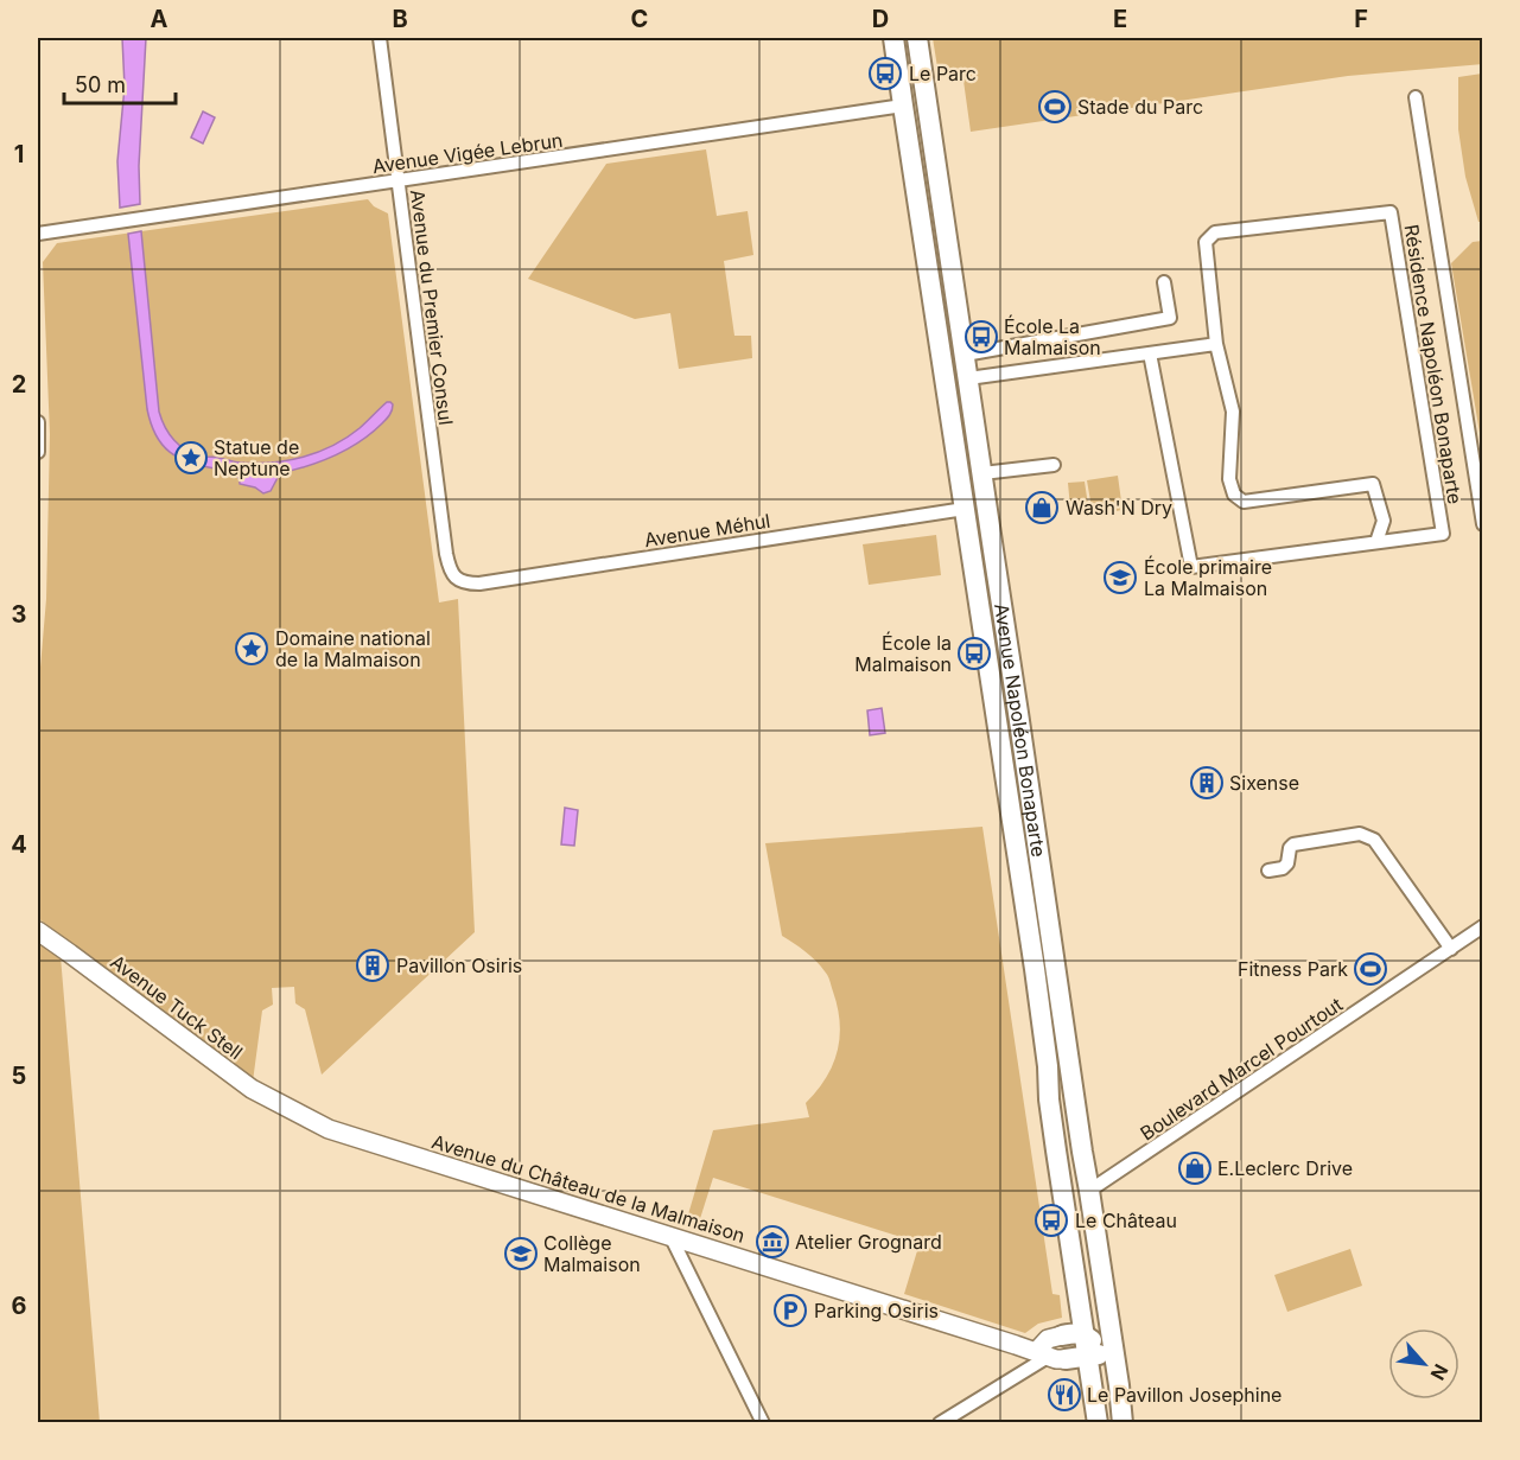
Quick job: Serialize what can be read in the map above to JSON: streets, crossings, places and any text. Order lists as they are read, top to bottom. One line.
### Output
{"streets":{"main road":["Avenue Napoléon Bonaparte"],"street":["Avenue Vigée Lebrun","Avenue du Premier Consul","Résidence Napoléon Bonaparte","Avenue Méhul","Avenue Tuck Stell","Boulevard Marcel Pourtout","Avenue du Château de la Malmaison"]},"crossings":[["Avenue Vigée Lebrun","Avenue du Premier Consul"],["Avenue Vigée Lebrun","Avenue Napoléon Bonaparte"],["Avenue du Premier Consul","Avenue Méhul"],["Avenue Méhul","Avenue Napoléon Bonaparte"],["Avenue Napoléon Bonaparte","Boulevard Marcel Pourtout"],["Avenue Tuck Stell","Avenue du Château de la Malmaison"]],"places":{"bus stop":["Le Parc","École La Malmaison","École la Malmaison","Le Château"],"sports":["Stade du Parc","Fitness Park"],"place":["Statue de Neptune","Domaine national de la Malmaison"],"shop":["Wash'N Dry","E.Leclerc Drive"],"school or university":["École primaire La Malmaison","Collège Malmaison"],"building":["Sixense","Pavillon Osiris"],"museum":["Atelier Grognard"],"parking":["Parking Osiris"],"restaurant":["Le Pavillon Josephine"]},"scale_bar":"50 m","north":"bottom right","grid":{"columns":["A","B","C","D","E","F"],"rows":["1","2","3","4","5","6"]}}
